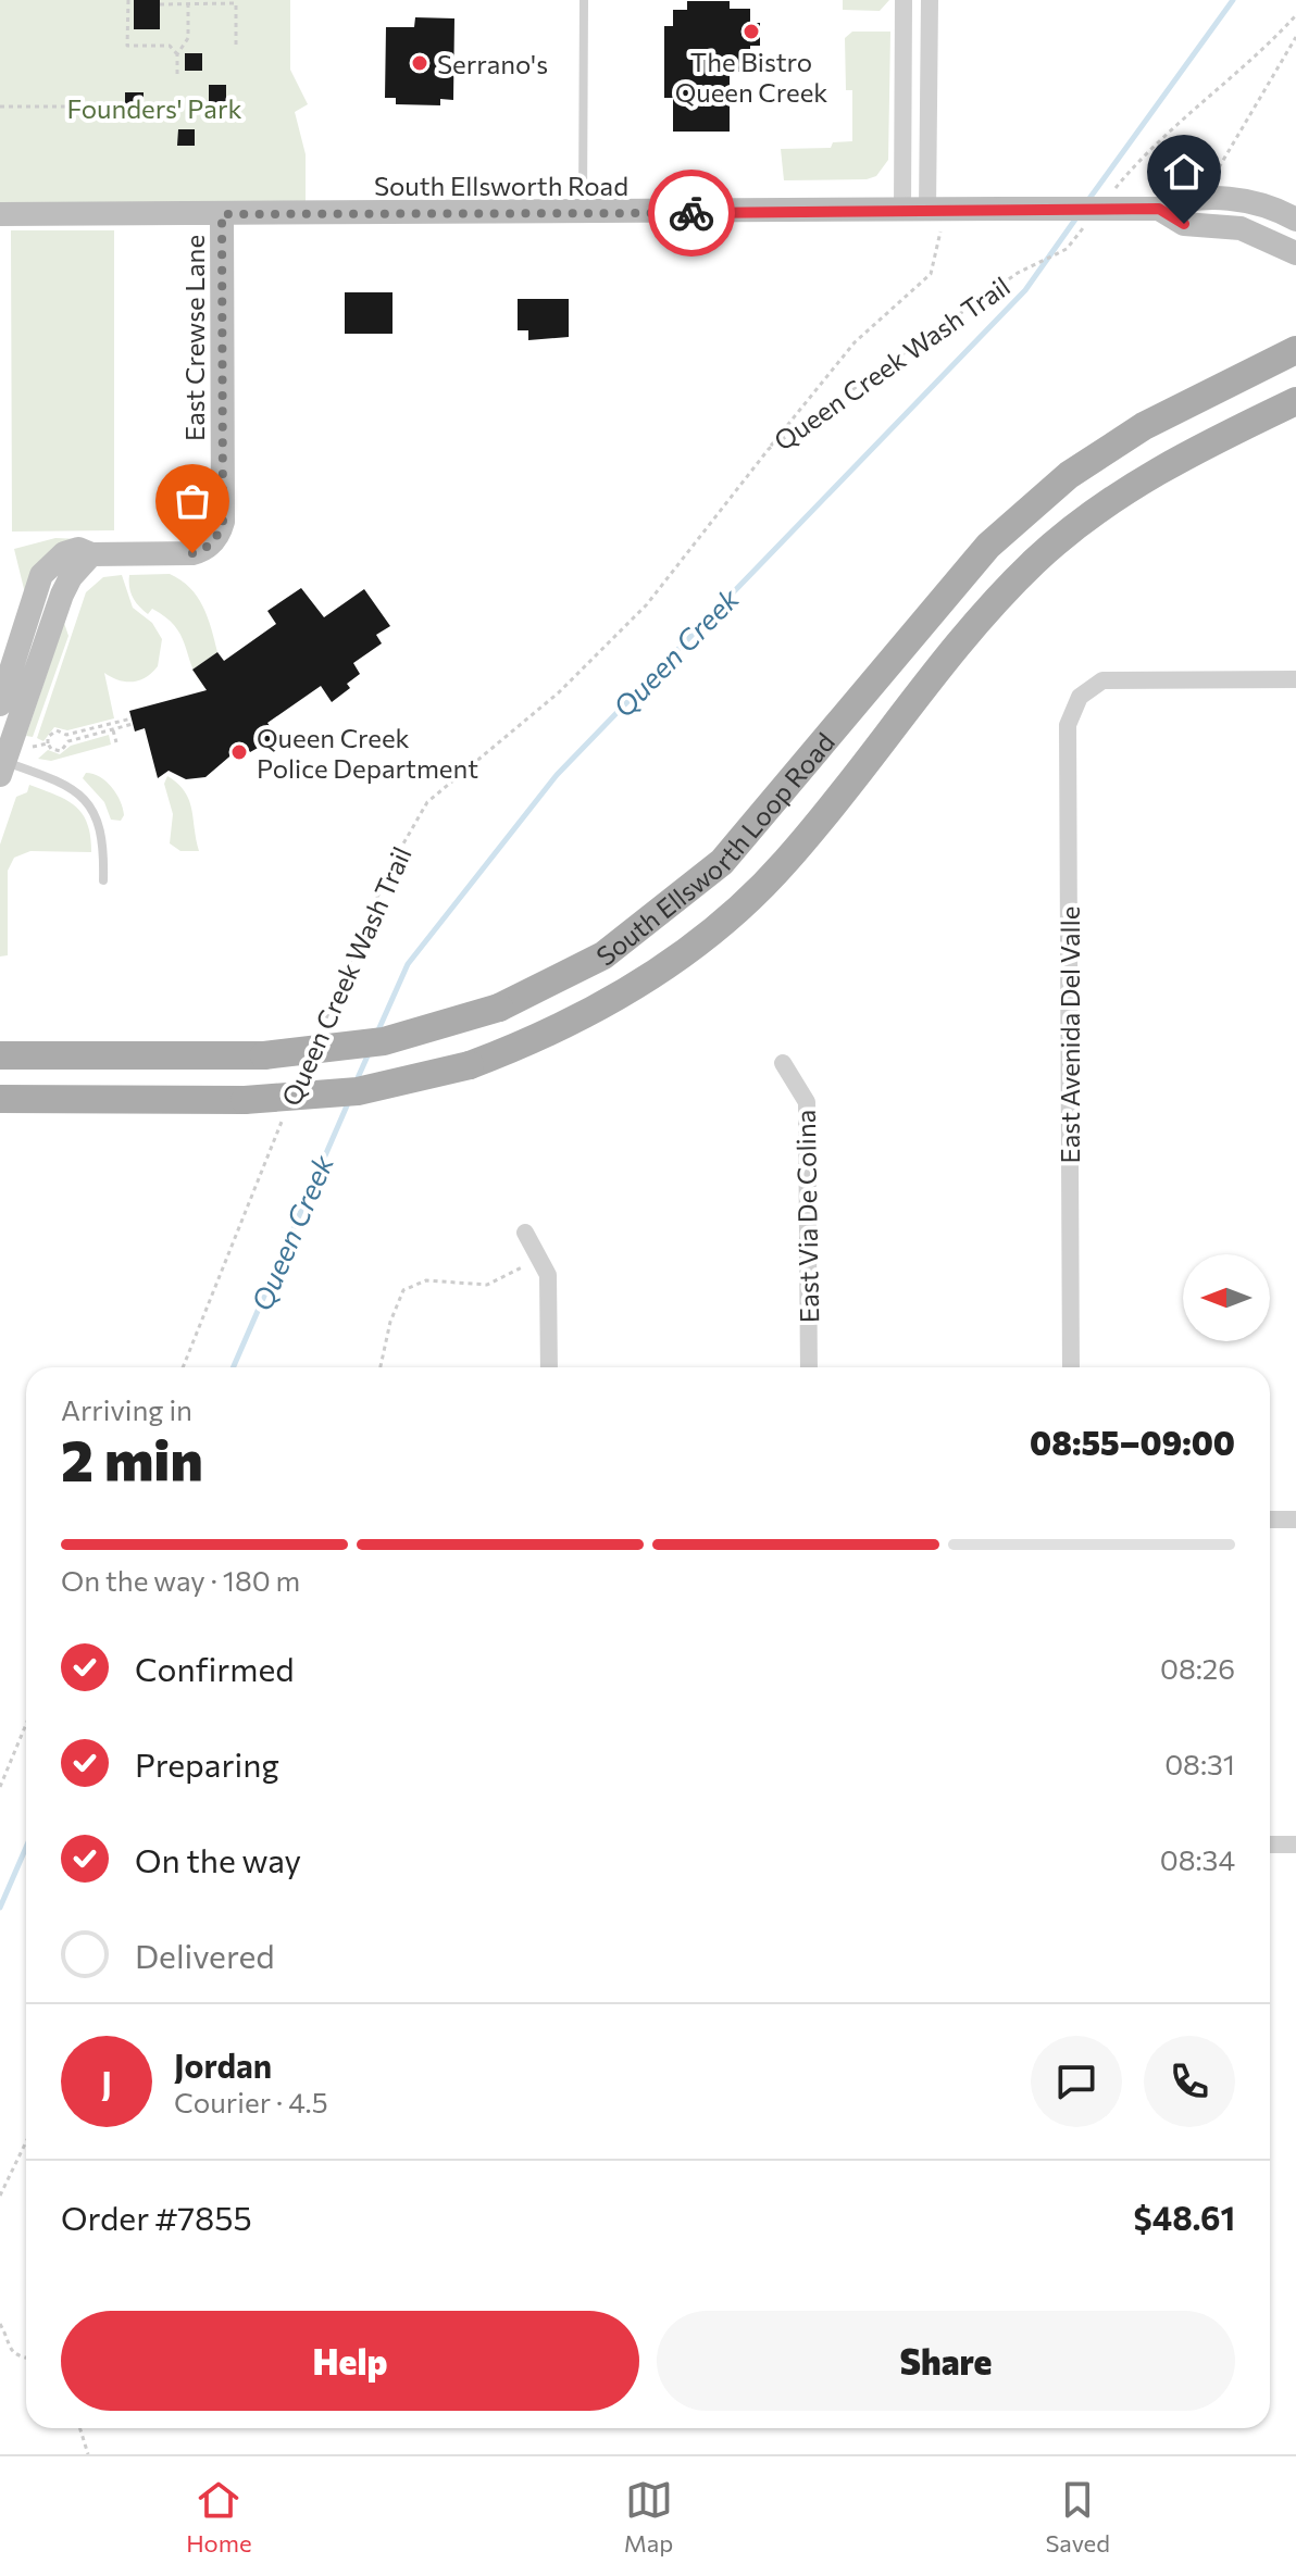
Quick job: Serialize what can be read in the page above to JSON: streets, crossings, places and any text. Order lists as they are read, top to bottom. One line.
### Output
{"streets":{"main road":["South Ellsworth Loop Road"],"street":["South Ellsworth Road","East Crewse Lane","East Avenida Del Valle","East Via De Colina"],"path":["Queen Creek Wash Trail"]},"crossings":[["South Ellsworth Road","East Crewse Lane"]],"water":["Queen Creek"],"parks":["Founders' Park"],"places":["The Bistro Queen Creek","Serrano's","Queen Creek Police Department"],"north":"left","page":{"heading":["2 min","Arriving in","08:55–09:00"],"panel":["Jordan","Courier · 4.5","Order #7855","$48.61"],"bar":"On the way · 180 m","list":[["Confirmed","08:26"],["Preparing","08:31"],["On the way","08:34"],"Delivered"],"round":"J","buttons":["Help","Share"],"tabs":["Home","Map","Saved"]}}
